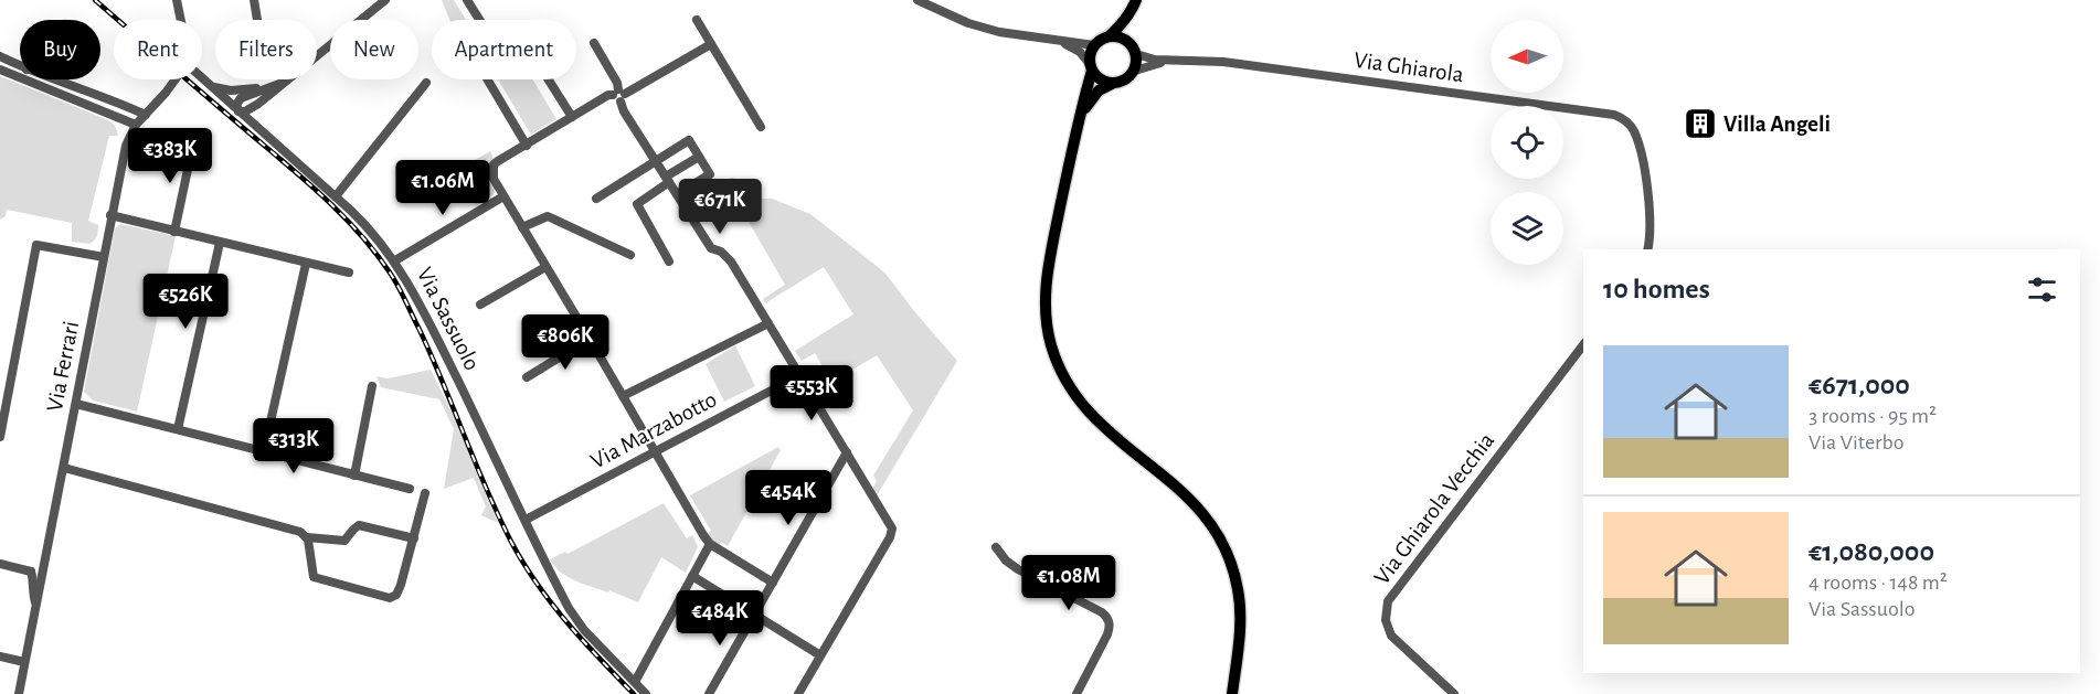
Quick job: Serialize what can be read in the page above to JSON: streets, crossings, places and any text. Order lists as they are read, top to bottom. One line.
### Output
{"streets":{"street":["Via Ghiarola","Via Sassuolo","Via Ferrari","Via Marzabotto","Via Ghiarola Vecchia"]},"crossings":[["Via Sassuolo","Via Marzabotto"]],"places":{"building":["Villa Angeli"]},"north":"left","page":{"chip":["Buy","Rent","Filters","New","Apartment"],"price":["€383K","€1.06M","€671K","€526K","€806K","€553K","€313K","€454K","€1.08M","€484K"],"heading":"10 homes","list":[{"name":"€671,000","note":"3 rooms · 95 m² · Via Viterbo"},{"name":"€1,080,000","note":"4 rooms · 148 m² · Via Sassuolo"}]}}
